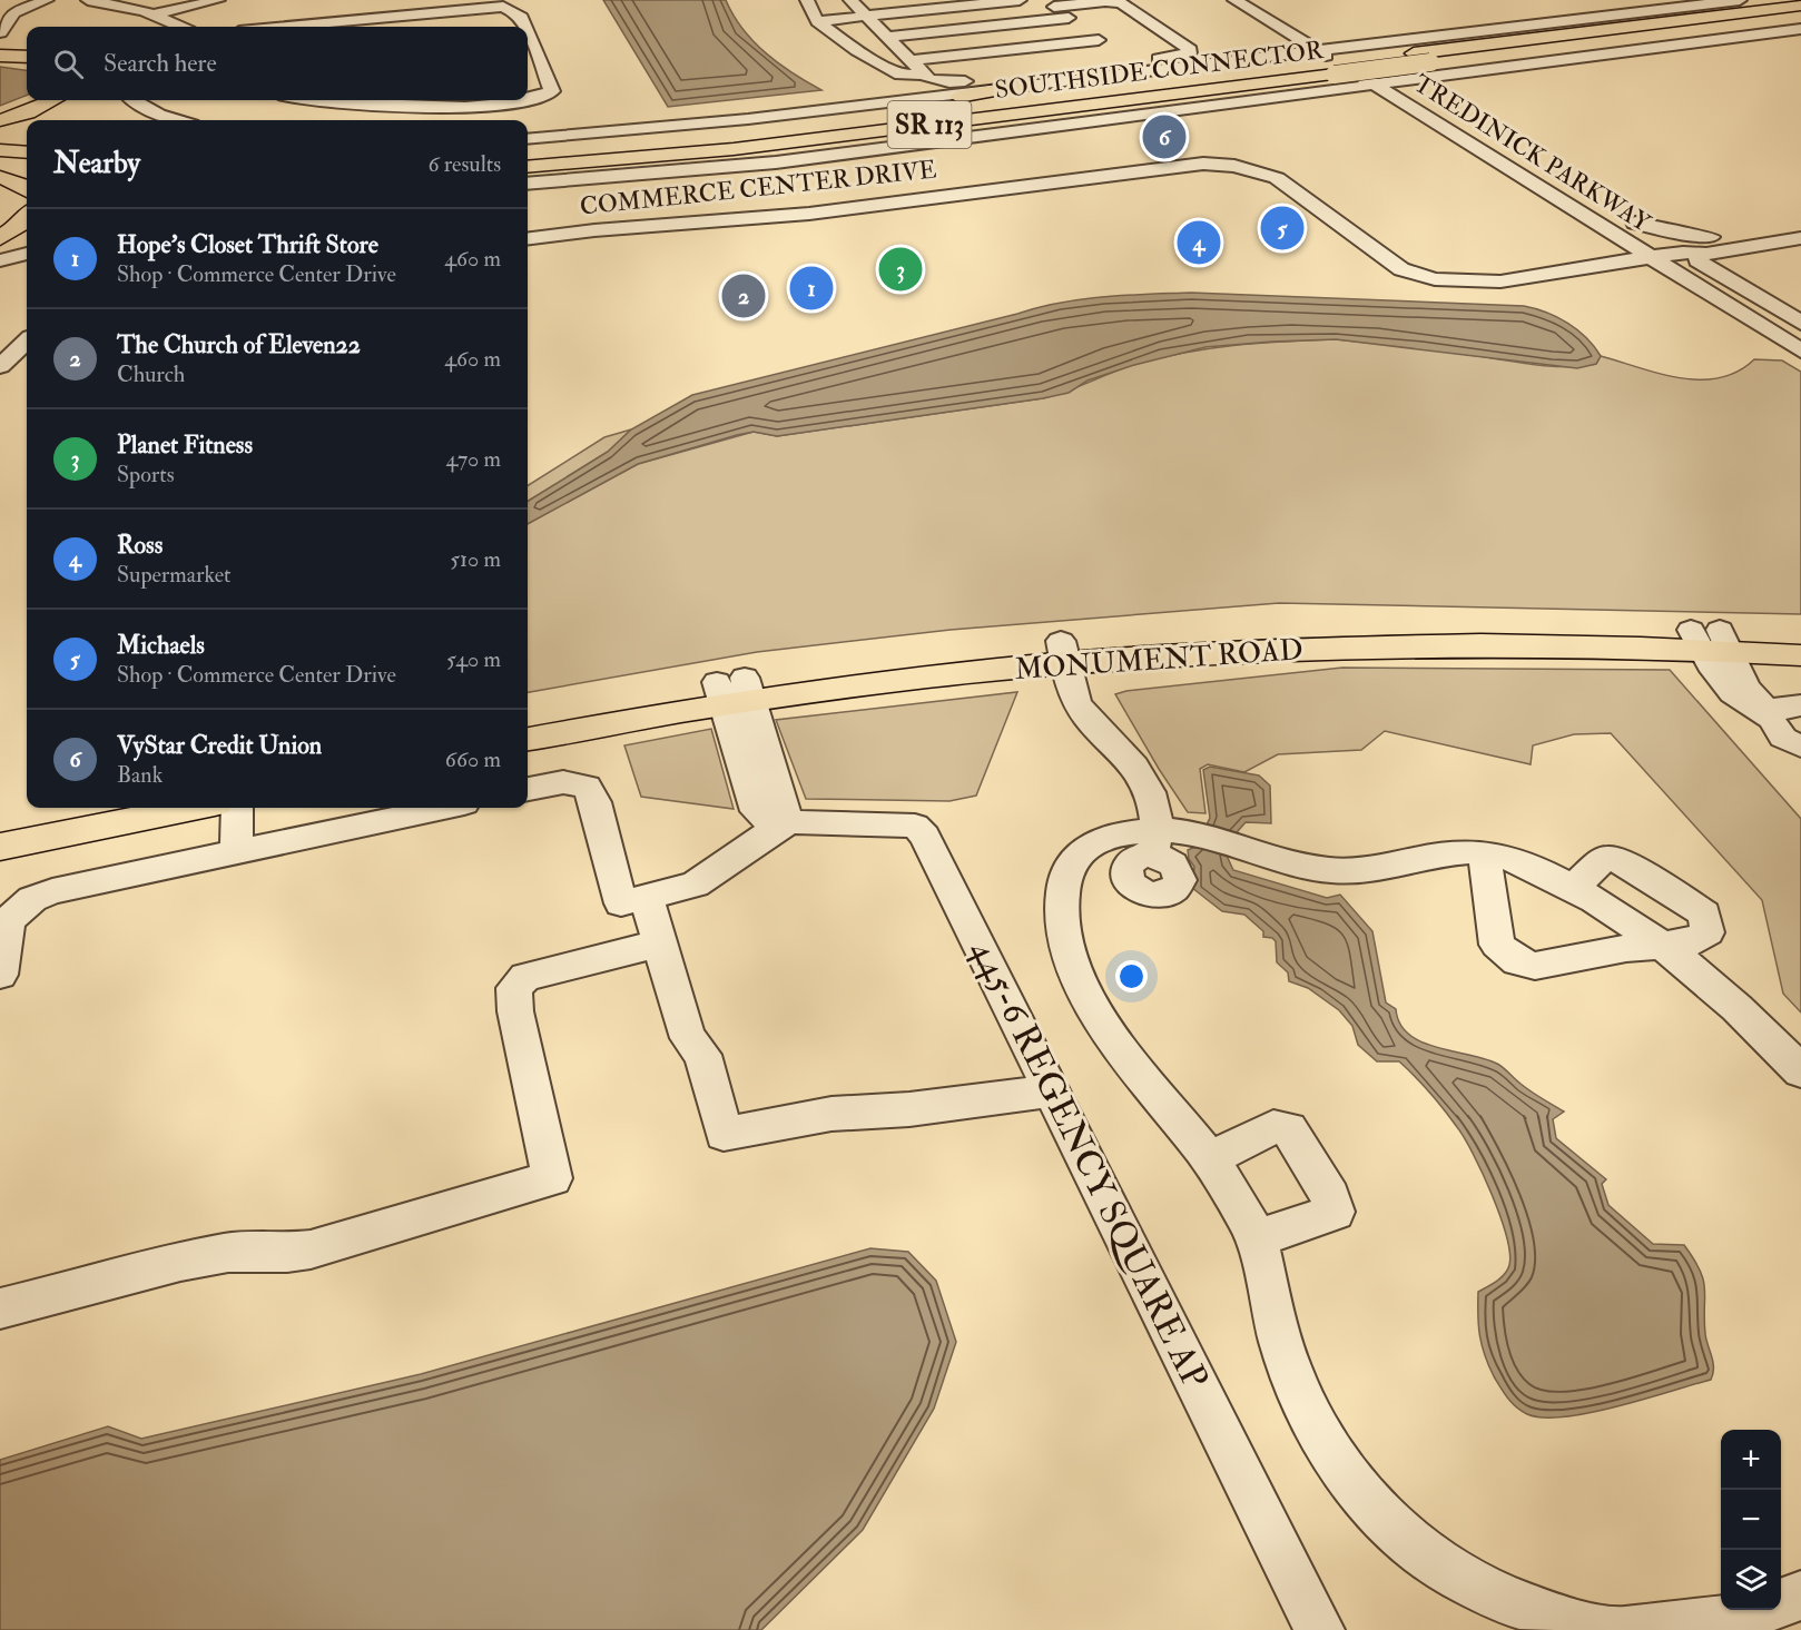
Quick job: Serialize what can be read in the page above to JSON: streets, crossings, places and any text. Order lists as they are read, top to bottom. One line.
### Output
{"streets":{"main road":["SOUTHSIDE CONNECTOR","SR 113","MONUMENT ROAD"],"street":["TREDINICK PARKWAY","COMMERCE CENTER DRIVE","445-6 REGENCY SQUARE AP"]},"crossings":[["SOUTHSIDE CONNECTOR","TREDINICK PARKWAY"],["TREDINICK PARKWAY","COMMERCE CENTER DRIVE"]],"page":{"search":"Search here","pins":["6","5","4","3","1","2"],"heading":["Nearby","6 results"],"list":[{"mark":"1","name":"Hope's Closet Thrift Store","note":"Shop · Commerce Center Drive","value":"460 m"},{"mark":"2","name":"The Church of Eleven22","note":"Church","value":"460 m"},{"mark":"3","name":"Planet Fitness","note":"Sports","value":"470 m"},{"mark":"4","name":"Ross","note":"Supermarket","value":"510 m"},{"mark":"5","name":"Michaels","note":"Shop · Commerce Center Drive","value":"540 m"},{"mark":"6","name":"VyStar Credit Union","note":"Bank","value":"660 m"}],"map_buttons":["+","−"]}}
